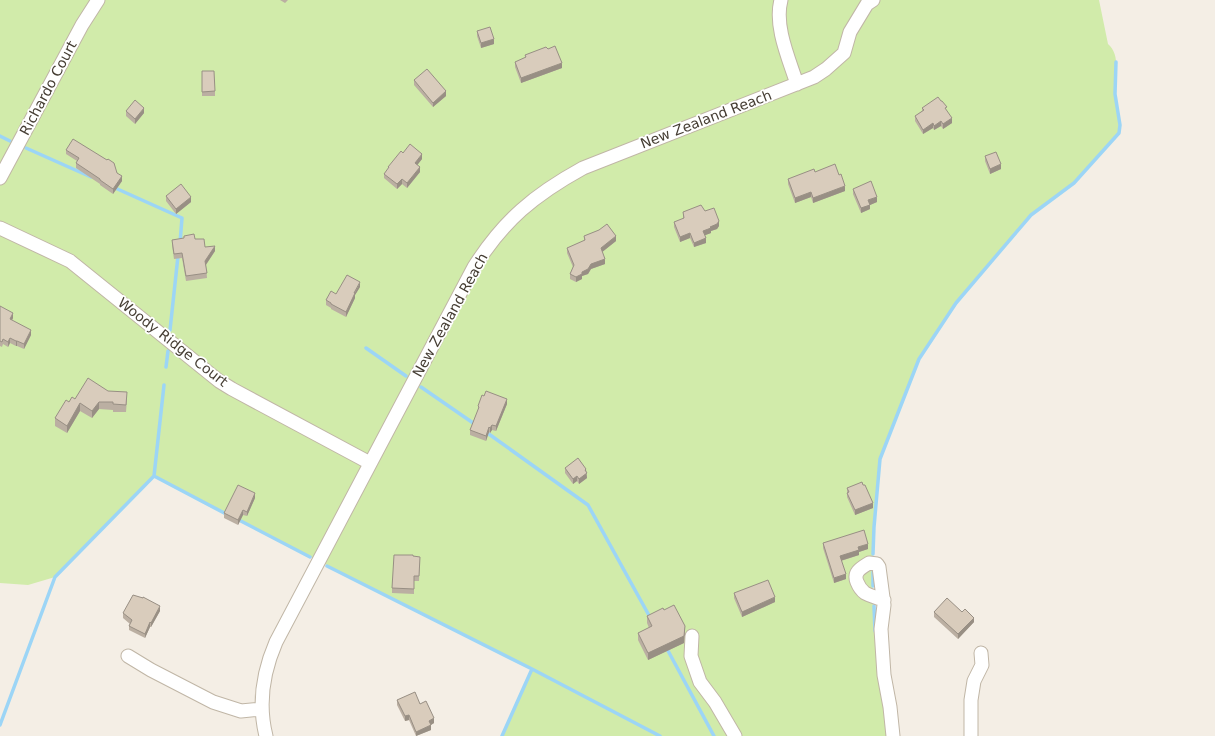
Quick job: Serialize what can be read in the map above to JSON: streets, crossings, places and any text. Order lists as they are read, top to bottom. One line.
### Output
{"streets":{"street":["Richardo Court","New Zealand Reach","Woody Ridge Court"]},"crossings":[["New Zealand Reach","Woody Ridge Court"]]}
